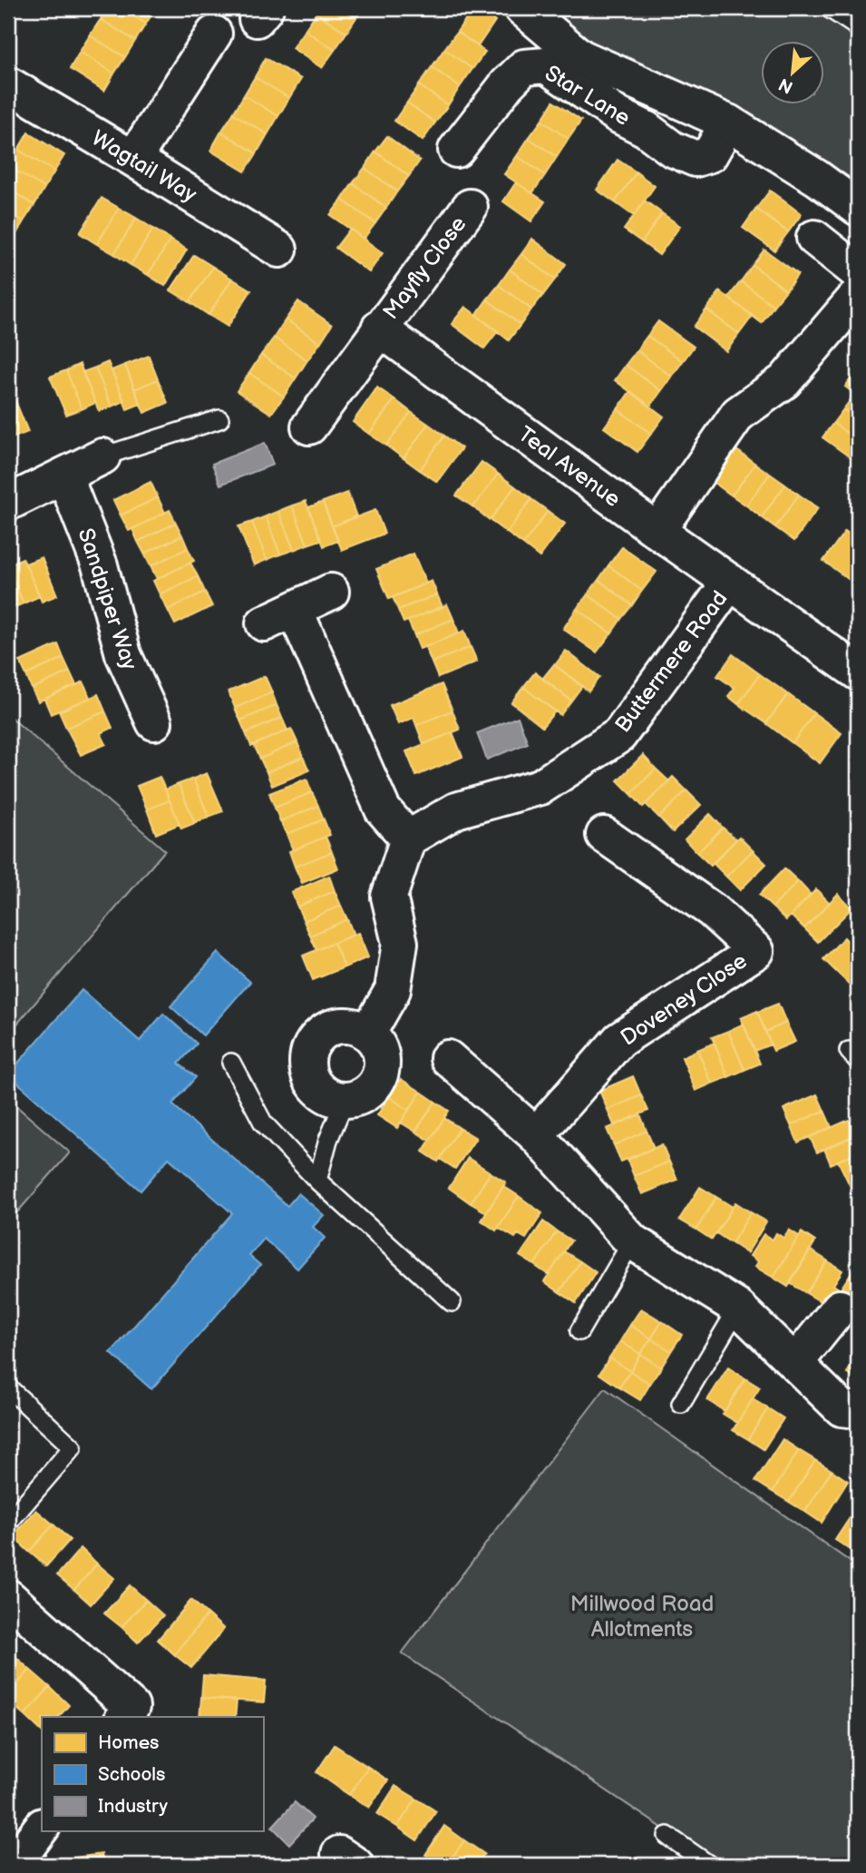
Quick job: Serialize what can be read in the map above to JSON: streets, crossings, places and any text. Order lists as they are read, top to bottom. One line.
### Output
{"streets":{"street":["Star Lane","Wagtail Way","Mayfly Close","Teal Avenue","Sandpiper Way","Buttermere Road","Doveney Close"]},"crossings":[["Mayfly Close","Teal Avenue"],["Teal Avenue","Buttermere Road"]],"parks":["Millwood Road Allotments"],"legend":["Homes","Schools","Industry"],"north":"bottom left"}
